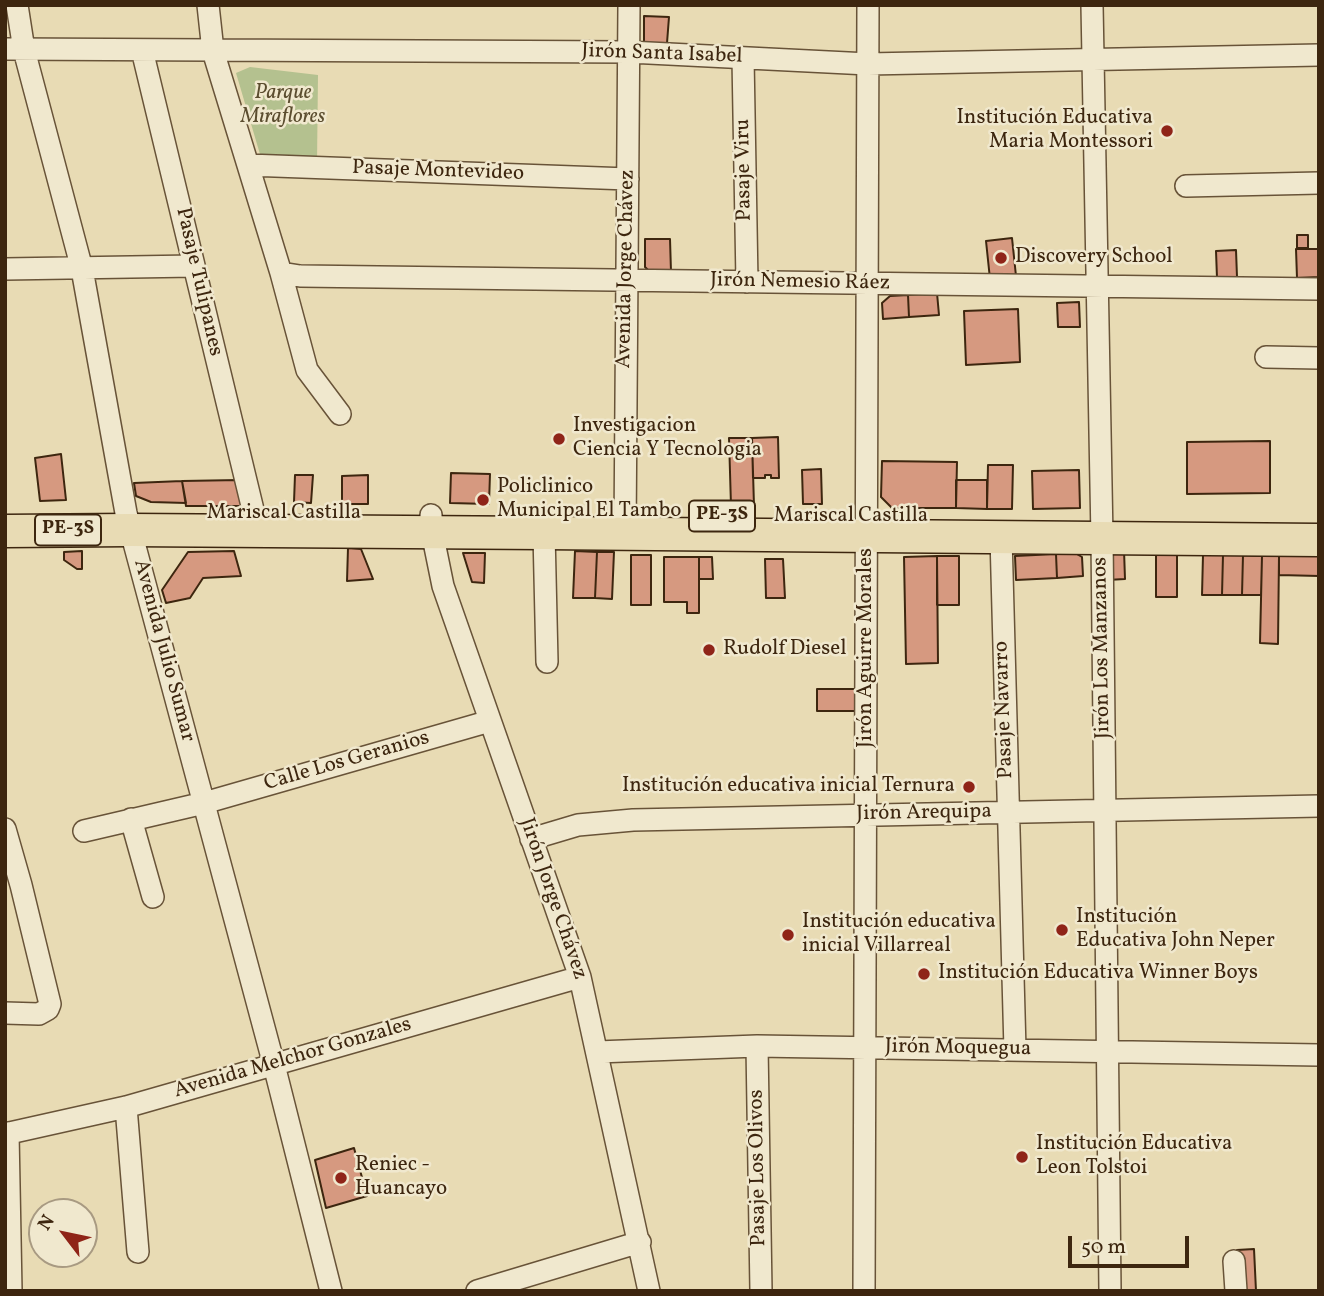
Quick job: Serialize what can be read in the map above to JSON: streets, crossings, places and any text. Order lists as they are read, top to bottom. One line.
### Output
{"streets":{"highway":["Mariscal Castilla","PE-3S"],"street":["Jirón Santa Isabel","Pasaje Viru","Pasaje Montevideo","Avenida Jorge Chávez","Pasaje Tulipanes","Jirón Nemesio Ráez","Jirón Aguirre Morales","Jirón Los Manzanos","Avenida Julio Sumar","Pasaje Navarro","Calle Los Geranios","Jirón Arequipa","Jirón Jorge Chávez","Jirón Moquegua","Avenida Melchor Gonzales","Pasaje Los Olivos"]},"crossings":[["Jirón Santa Isabel","Pasaje Viru"],["Jirón Santa Isabel","Avenida Jorge Chávez"],["Jirón Santa Isabel","Pasaje Tulipanes"],["Jirón Santa Isabel","Jirón Aguirre Morales"],["Jirón Santa Isabel","Jirón Los Manzanos"],["Jirón Santa Isabel","Avenida Julio Sumar"],["Pasaje Viru","Jirón Nemesio Ráez"],["Pasaje Montevideo","Avenida Jorge Chávez"],["Avenida Jorge Chávez","Jirón Nemesio Ráez"],["Avenida Jorge Chávez","Mariscal Castilla"],["Pasaje Tulipanes","Mariscal Castilla"],["Jirón Nemesio Ráez","Jirón Aguirre Morales"],["Jirón Nemesio Ráez","Jirón Los Manzanos"],["Mariscal Castilla","PE-3S"],["Mariscal Castilla","Jirón Aguirre Morales"],["Mariscal Castilla","Jirón Los Manzanos"],["Mariscal Castilla","Avenida Julio Sumar"],["Mariscal Castilla","Pasaje Navarro"],["Mariscal Castilla","Jirón Jorge Chávez"],["PE-3S","Avenida Julio Sumar"],["Jirón Aguirre Morales","Jirón Arequipa"],["Jirón Aguirre Morales","Jirón Moquegua"],["Jirón Los Manzanos","Jirón Arequipa"],["Jirón Los Manzanos","Jirón Moquegua"],["Avenida Julio Sumar","Calle Los Geranios"],["Avenida Julio Sumar","Avenida Melchor Gonzales"],["Pasaje Navarro","Jirón Arequipa"],["Pasaje Navarro","Jirón Moquegua"],["Calle Los Geranios","Jirón Jorge Chávez"],["Jirón Arequipa","Jirón Jorge Chávez"],["Jirón Jorge Chávez","Jirón Moquegua"],["Jirón Jorge Chávez","Avenida Melchor Gonzales"],["Jirón Moquegua","Pasaje Los Olivos"]],"parks":["Parque Miraflores"],"places":["Institución Educativa Maria Montessori","Discovery School","Investigacion Ciencia Y Tecnologia","Policlinico Municipal El Tambo","Rudolf Diesel","Institución educativa inicial Ternura","Institución Educativa John Neper","Institución educativa inicial Villarreal","Institución Educativa Winner Boys","Institución Educativa Leon Tolstoi","Reniec - Huancayo"],"scale_bar":"50 m","north":"top left"}
